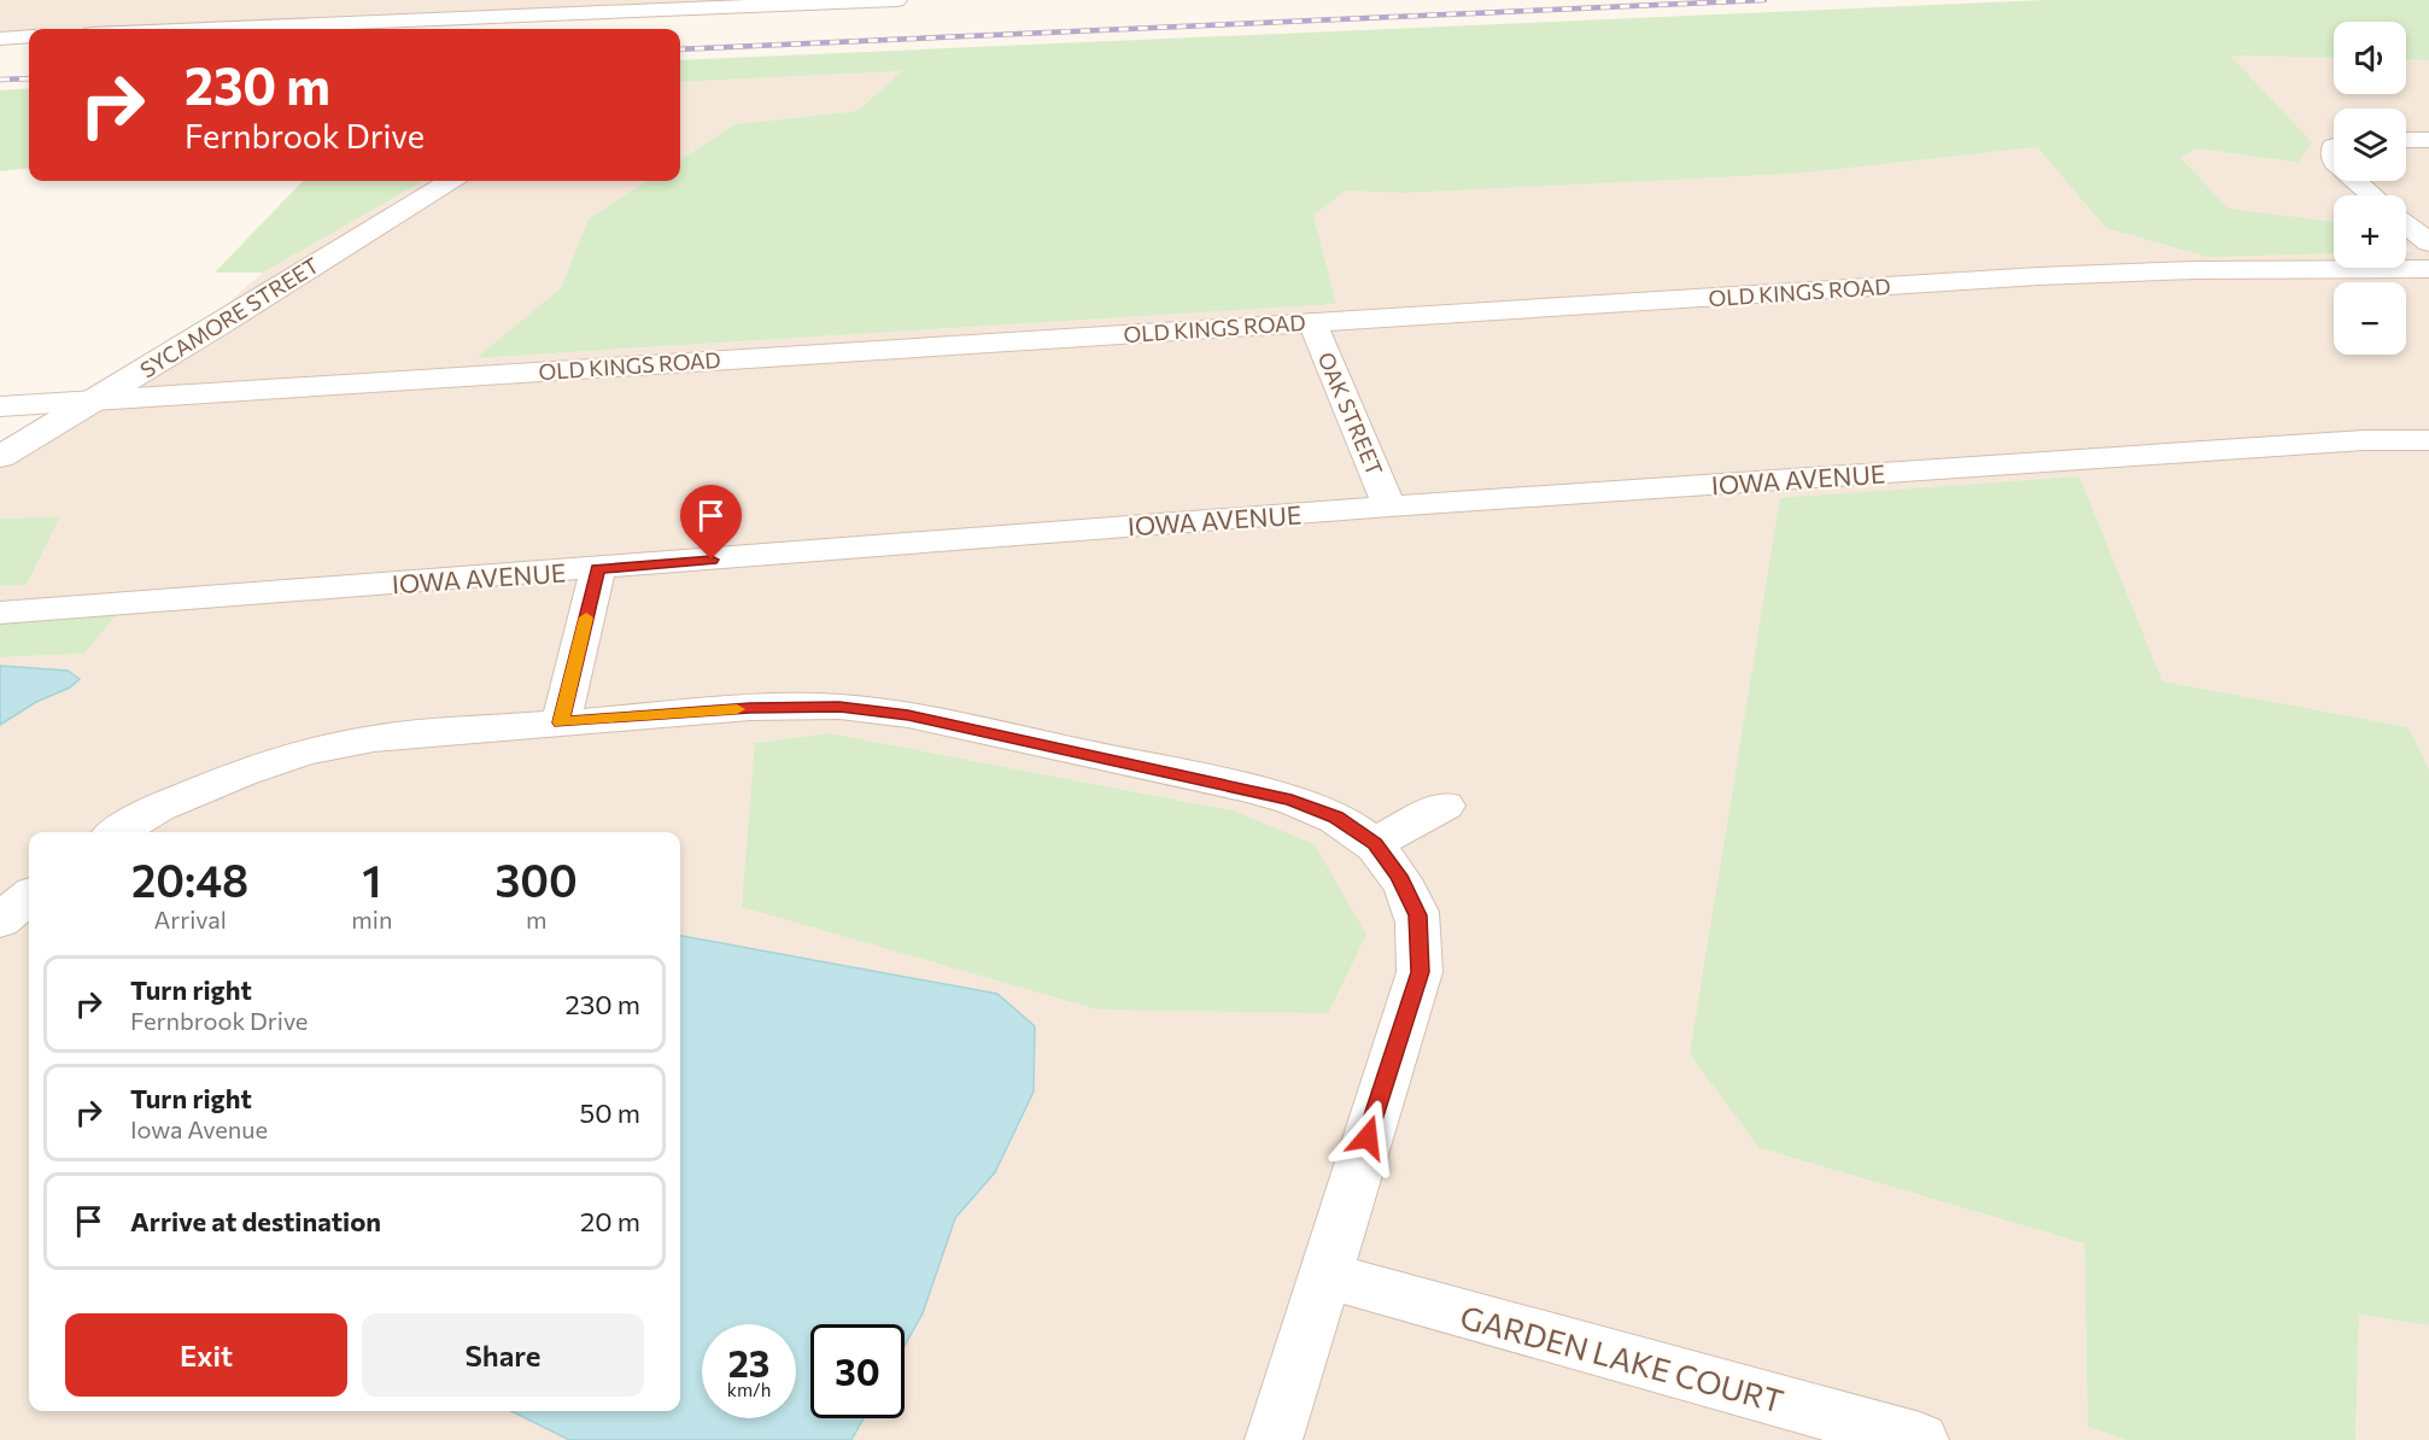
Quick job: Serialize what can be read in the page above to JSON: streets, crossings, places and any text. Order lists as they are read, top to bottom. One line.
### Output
{"streets":{"street":["OLD KINGS ROAD","SYCAMORE STREET","OAK STREET","IOWA AVENUE","GARDEN LAKE COURT"]},"crossings":[["OLD KINGS ROAD","SYCAMORE STREET"],["OLD KINGS ROAD","OAK STREET"],["OAK STREET","IOWA AVENUE"]],"page":{"map_buttons":["+","−"],"turn":["230 m","Fernbrook Drive"],"eta":["20:48","Arrival","1","min","300","m"],"list":[{"name":"Turn right","note":"Fernbrook Drive","value":"230 m"},{"name":"Turn right","note":"Iowa Avenue","value":"50 m"},{"name":"Arrive at destination","value":"20 m"}],"buttons":["Exit","Share"],"speed":"23 km/h","limit":"30"}}
